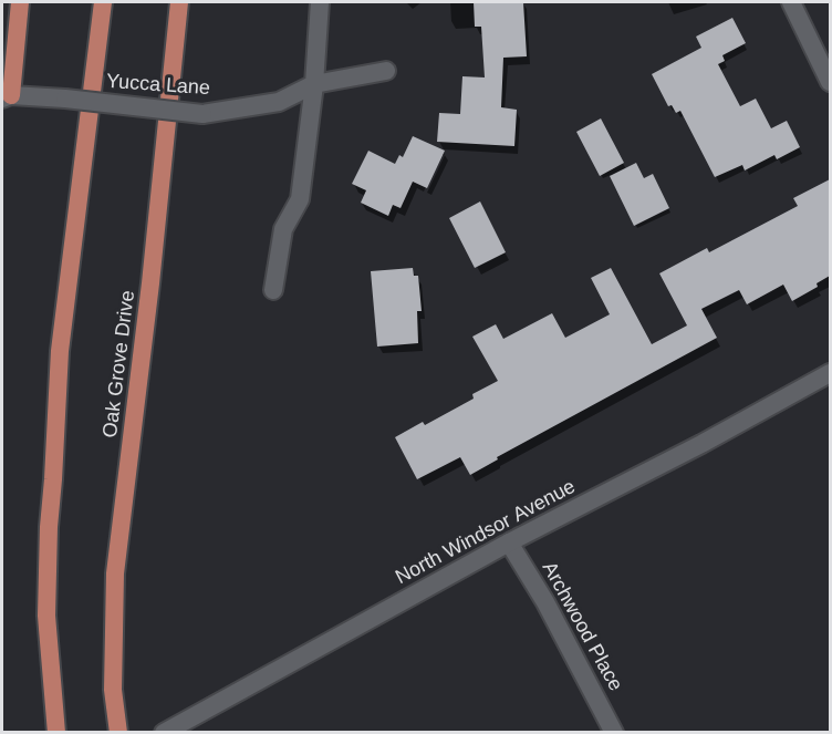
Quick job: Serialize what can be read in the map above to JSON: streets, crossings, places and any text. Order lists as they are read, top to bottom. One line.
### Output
{"streets":{"main road":["Oak Grove Drive"],"street":["Yucca Lane","North Windsor Avenue","Archwood Place"]},"crossings":[["North Windsor Avenue","Archwood Place"]]}
